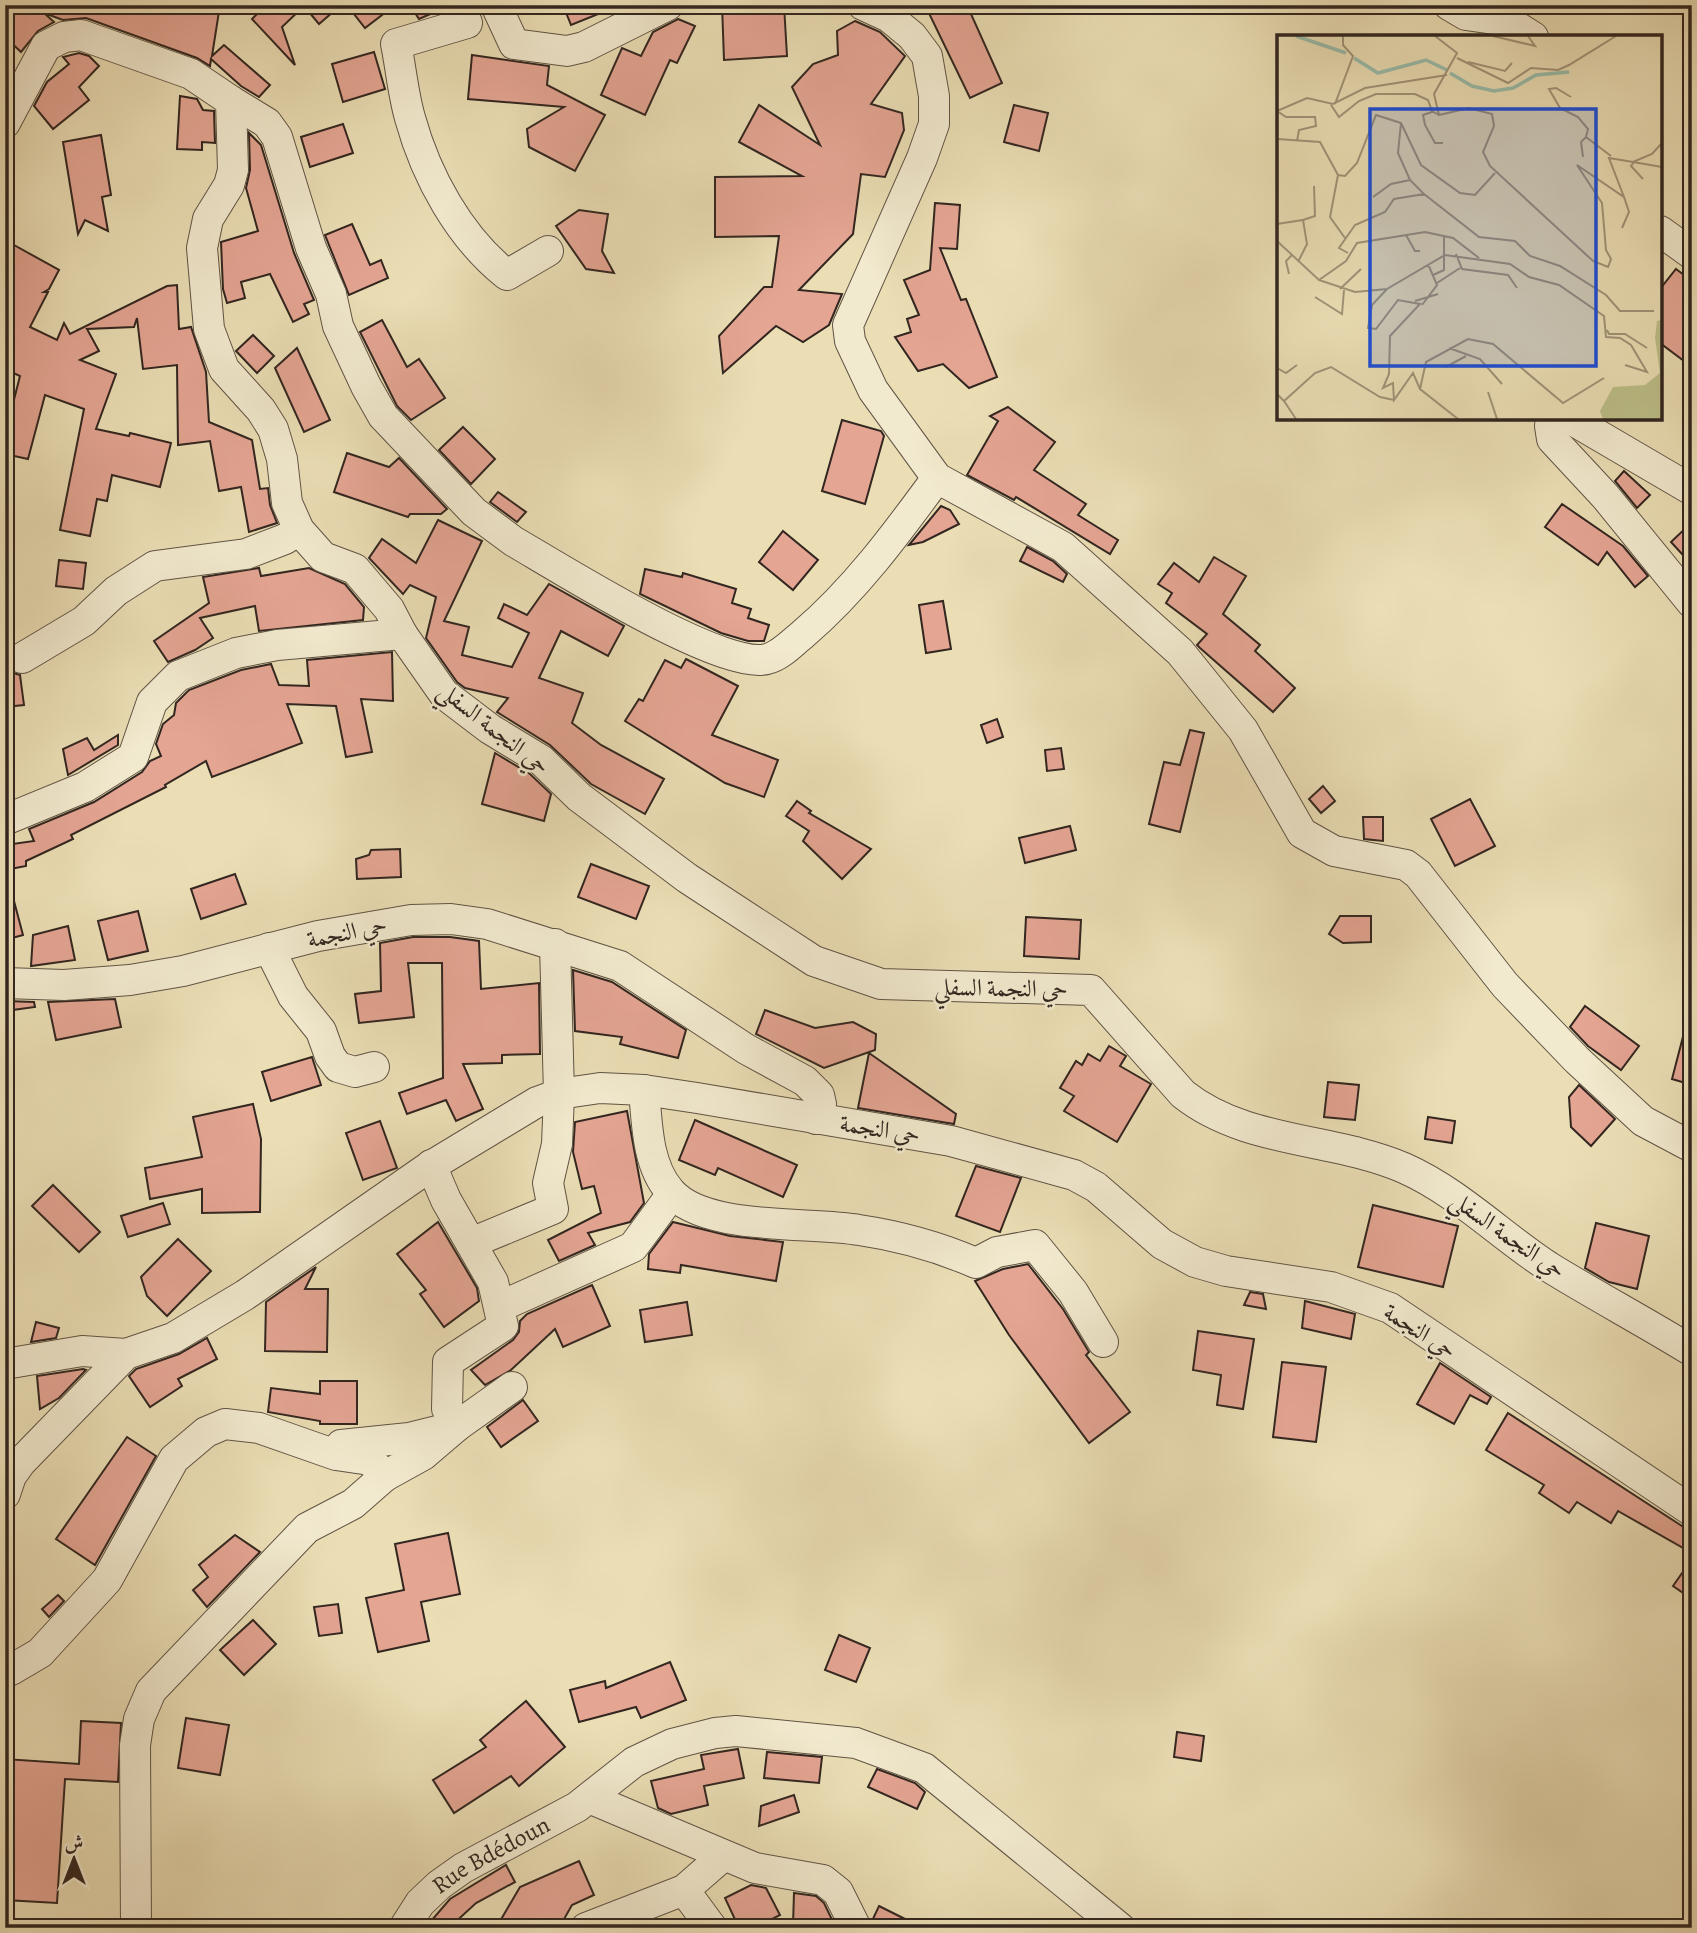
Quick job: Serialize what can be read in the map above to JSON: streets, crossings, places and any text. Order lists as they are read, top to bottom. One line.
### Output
{"streets":{"street":["حي النجمة السفلي","حي النجمة","Rue Bdédoun"]},"north":"top"}
